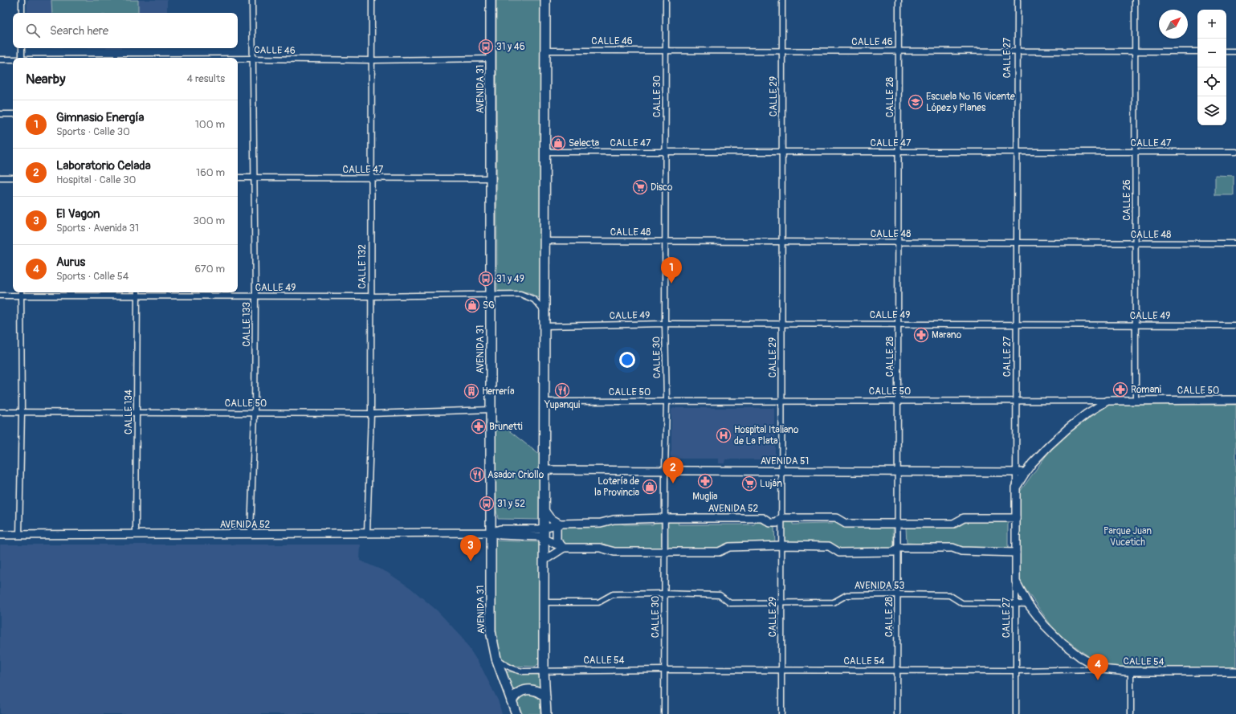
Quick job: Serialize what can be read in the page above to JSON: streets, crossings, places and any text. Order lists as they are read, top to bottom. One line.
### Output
{"streets":{"highway":["AVENIDA 31"],"street":["CALLE 46","CALLE 27","CALLE 30","CALLE 29","CALLE 28","CALLE 47","CALLE 26","CALLE 48","CALLE 132","CALLE 49","CALLE 133","CALLE 50","CALLE 134","AVENIDA 51","AVENIDA 52","AVENIDA 53","CALLE 54"]},"crossings":[["CALLE 46","CALLE 27"],["CALLE 46","AVENIDA 31"],["CALLE 46","CALLE 30"],["CALLE 46","CALLE 29"],["CALLE 46","CALLE 28"],["CALLE 46","CALLE 26"],["CALLE 46","CALLE 132"],["CALLE 46","CALLE 133"],["CALLE 27","CALLE 47"],["CALLE 27","CALLE 48"],["CALLE 27","CALLE 49"],["CALLE 27","CALLE 50"],["CALLE 27","AVENIDA 51"],["CALLE 27","AVENIDA 52"],["CALLE 27","AVENIDA 53"],["CALLE 27","CALLE 54"],["AVENIDA 31","CALLE 47"],["AVENIDA 31","CALLE 49"],["AVENIDA 31","CALLE 50"],["AVENIDA 31","AVENIDA 52"],["AVENIDA 31","CALLE 54"],["CALLE 30","CALLE 47"],["CALLE 30","CALLE 48"],["CALLE 30","CALLE 49"],["CALLE 30","CALLE 50"],["CALLE 30","AVENIDA 51"],["CALLE 30","AVENIDA 52"],["CALLE 30","AVENIDA 53"],["CALLE 30","CALLE 54"],["CALLE 29","CALLE 47"],["CALLE 29","CALLE 48"],["CALLE 29","CALLE 49"],["CALLE 29","CALLE 50"],["CALLE 29","AVENIDA 51"],["CALLE 29","AVENIDA 52"],["CALLE 29","AVENIDA 53"],["CALLE 29","CALLE 54"],["CALLE 28","CALLE 47"],["CALLE 28","CALLE 48"],["CALLE 28","CALLE 49"],["CALLE 28","CALLE 50"],["CALLE 28","AVENIDA 51"],["CALLE 28","AVENIDA 52"],["CALLE 28","AVENIDA 53"],["CALLE 28","CALLE 54"],["CALLE 47","CALLE 26"],["CALLE 47","CALLE 132"],["CALLE 47","CALLE 133"],["CALLE 26","CALLE 48"],["CALLE 26","CALLE 49"],["CALLE 26","CALLE 50"],["CALLE 132","CALLE 49"],["CALLE 132","CALLE 50"],["CALLE 132","AVENIDA 52"],["CALLE 49","CALLE 133"],["CALLE 49","CALLE 134"],["CALLE 133","CALLE 50"],["CALLE 133","AVENIDA 52"],["CALLE 50","CALLE 134"],["CALLE 134","AVENIDA 52"]],"parks":["Parque Juan Vucetich"],"places":{"bus stop":["31 y 46","31 y 49","31 y 52"],"school or university":["Escuela Nº 16 Vicente López y Planes"],"shop":["Selecta","SG","Lotería de la Provincia"],"supermarket":["Disco","Luján"],"pharmacy":["Marano","Romani","Brunetti","Muglia"],"restaurant":["Yupanqui","Asador Criollo"],"building":["Herrería"],"hospital":["Hospital Italiano de La Plata"]},"north":"top right","page":{"map_buttons":["+","−"],"search":"Search here","heading":["Nearby","4 results"],"list":[{"mark":"1","name":"Gimnasio Energía","note":"Sports · Calle 30","value":"100 m"},{"mark":"2","name":"Laboratorio Celada","note":"Hospital · Calle 30","value":"160 m"},{"mark":"3","name":"El Vagon","note":"Sports · Avenida 31","value":"300 m"},{"mark":"4","name":"Aurus","note":"Sports · Calle 54","value":"670 m"}],"pins":["1","2","3","4"]}}
